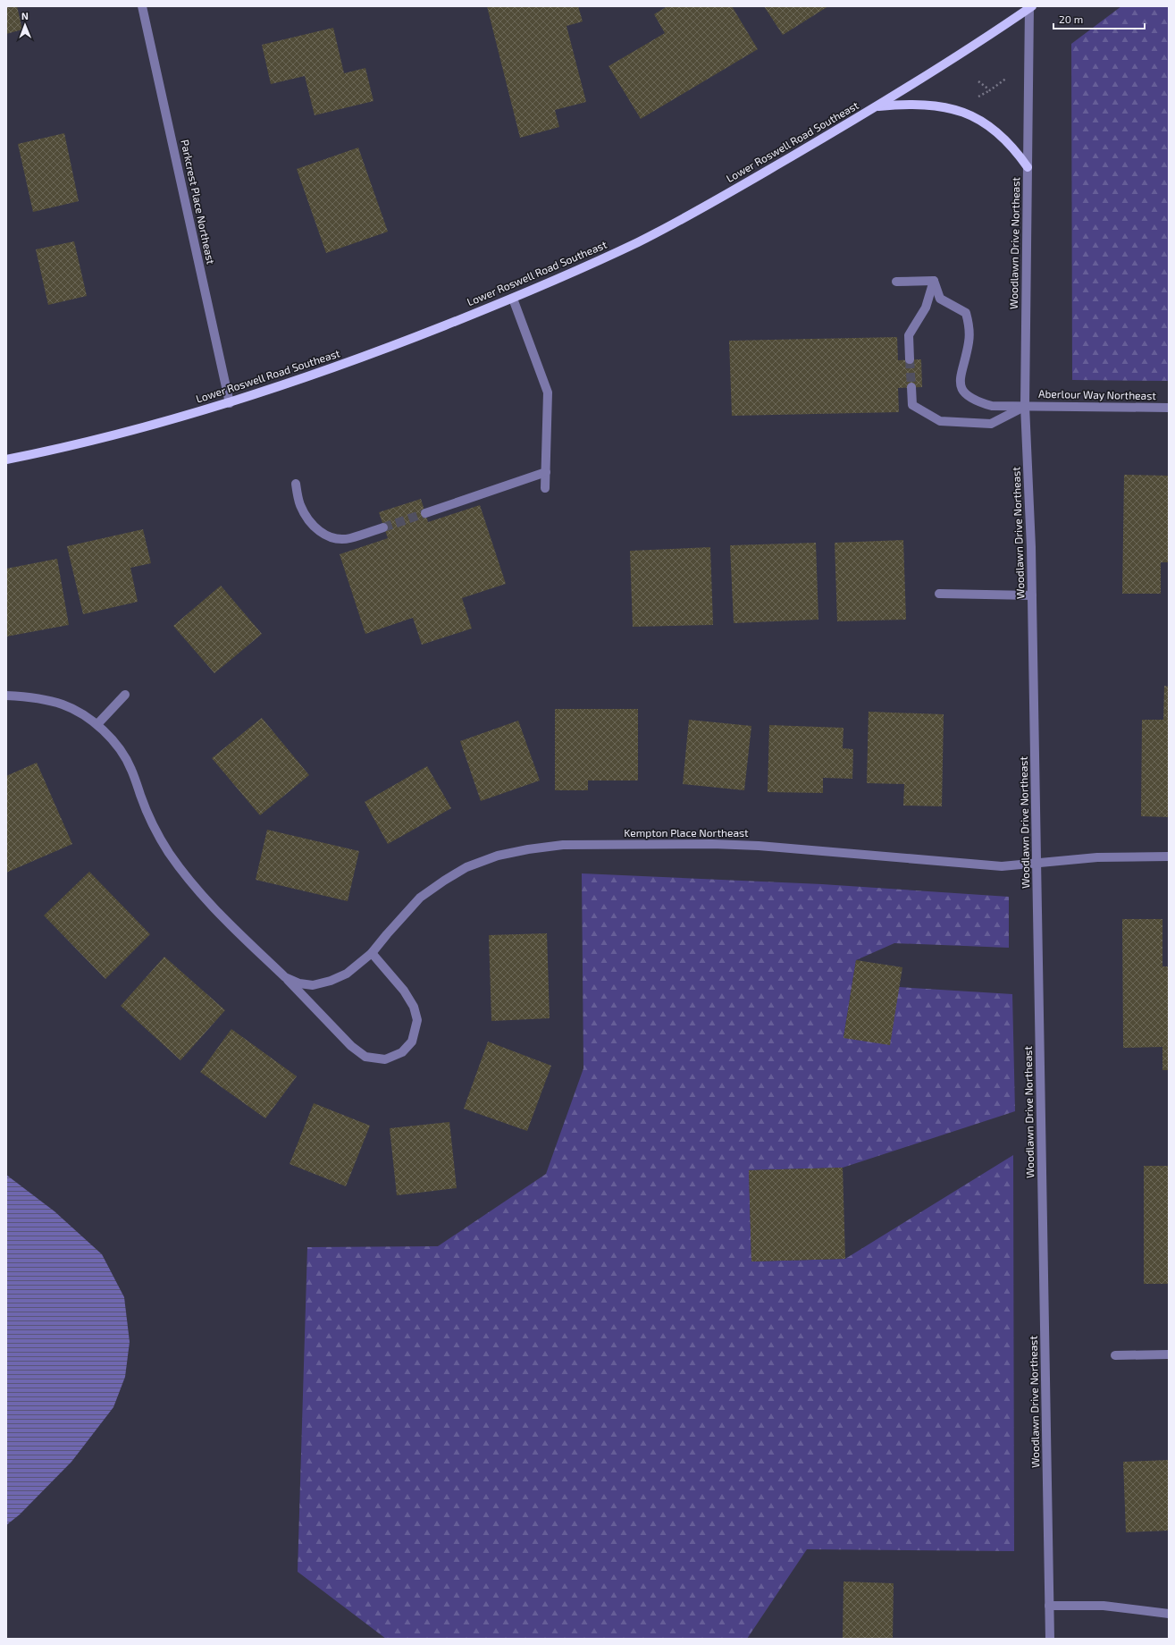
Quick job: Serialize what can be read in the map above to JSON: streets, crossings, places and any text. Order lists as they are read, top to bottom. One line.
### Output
{"streets":{"main road":["Lower Roswell Road Southeast"],"street":["Parkcrest Place Northeast","Woodlawn Drive Northeast","Aberlour Way Northeast","Kempton Place Northeast"]},"crossings":[["Lower Roswell Road Southeast","Parkcrest Place Northeast"],["Lower Roswell Road Southeast","Woodlawn Drive Northeast"],["Woodlawn Drive Northeast","Aberlour Way Northeast"],["Woodlawn Drive Northeast","Kempton Place Northeast"]],"scale_bar":"20 m","north":"top"}
